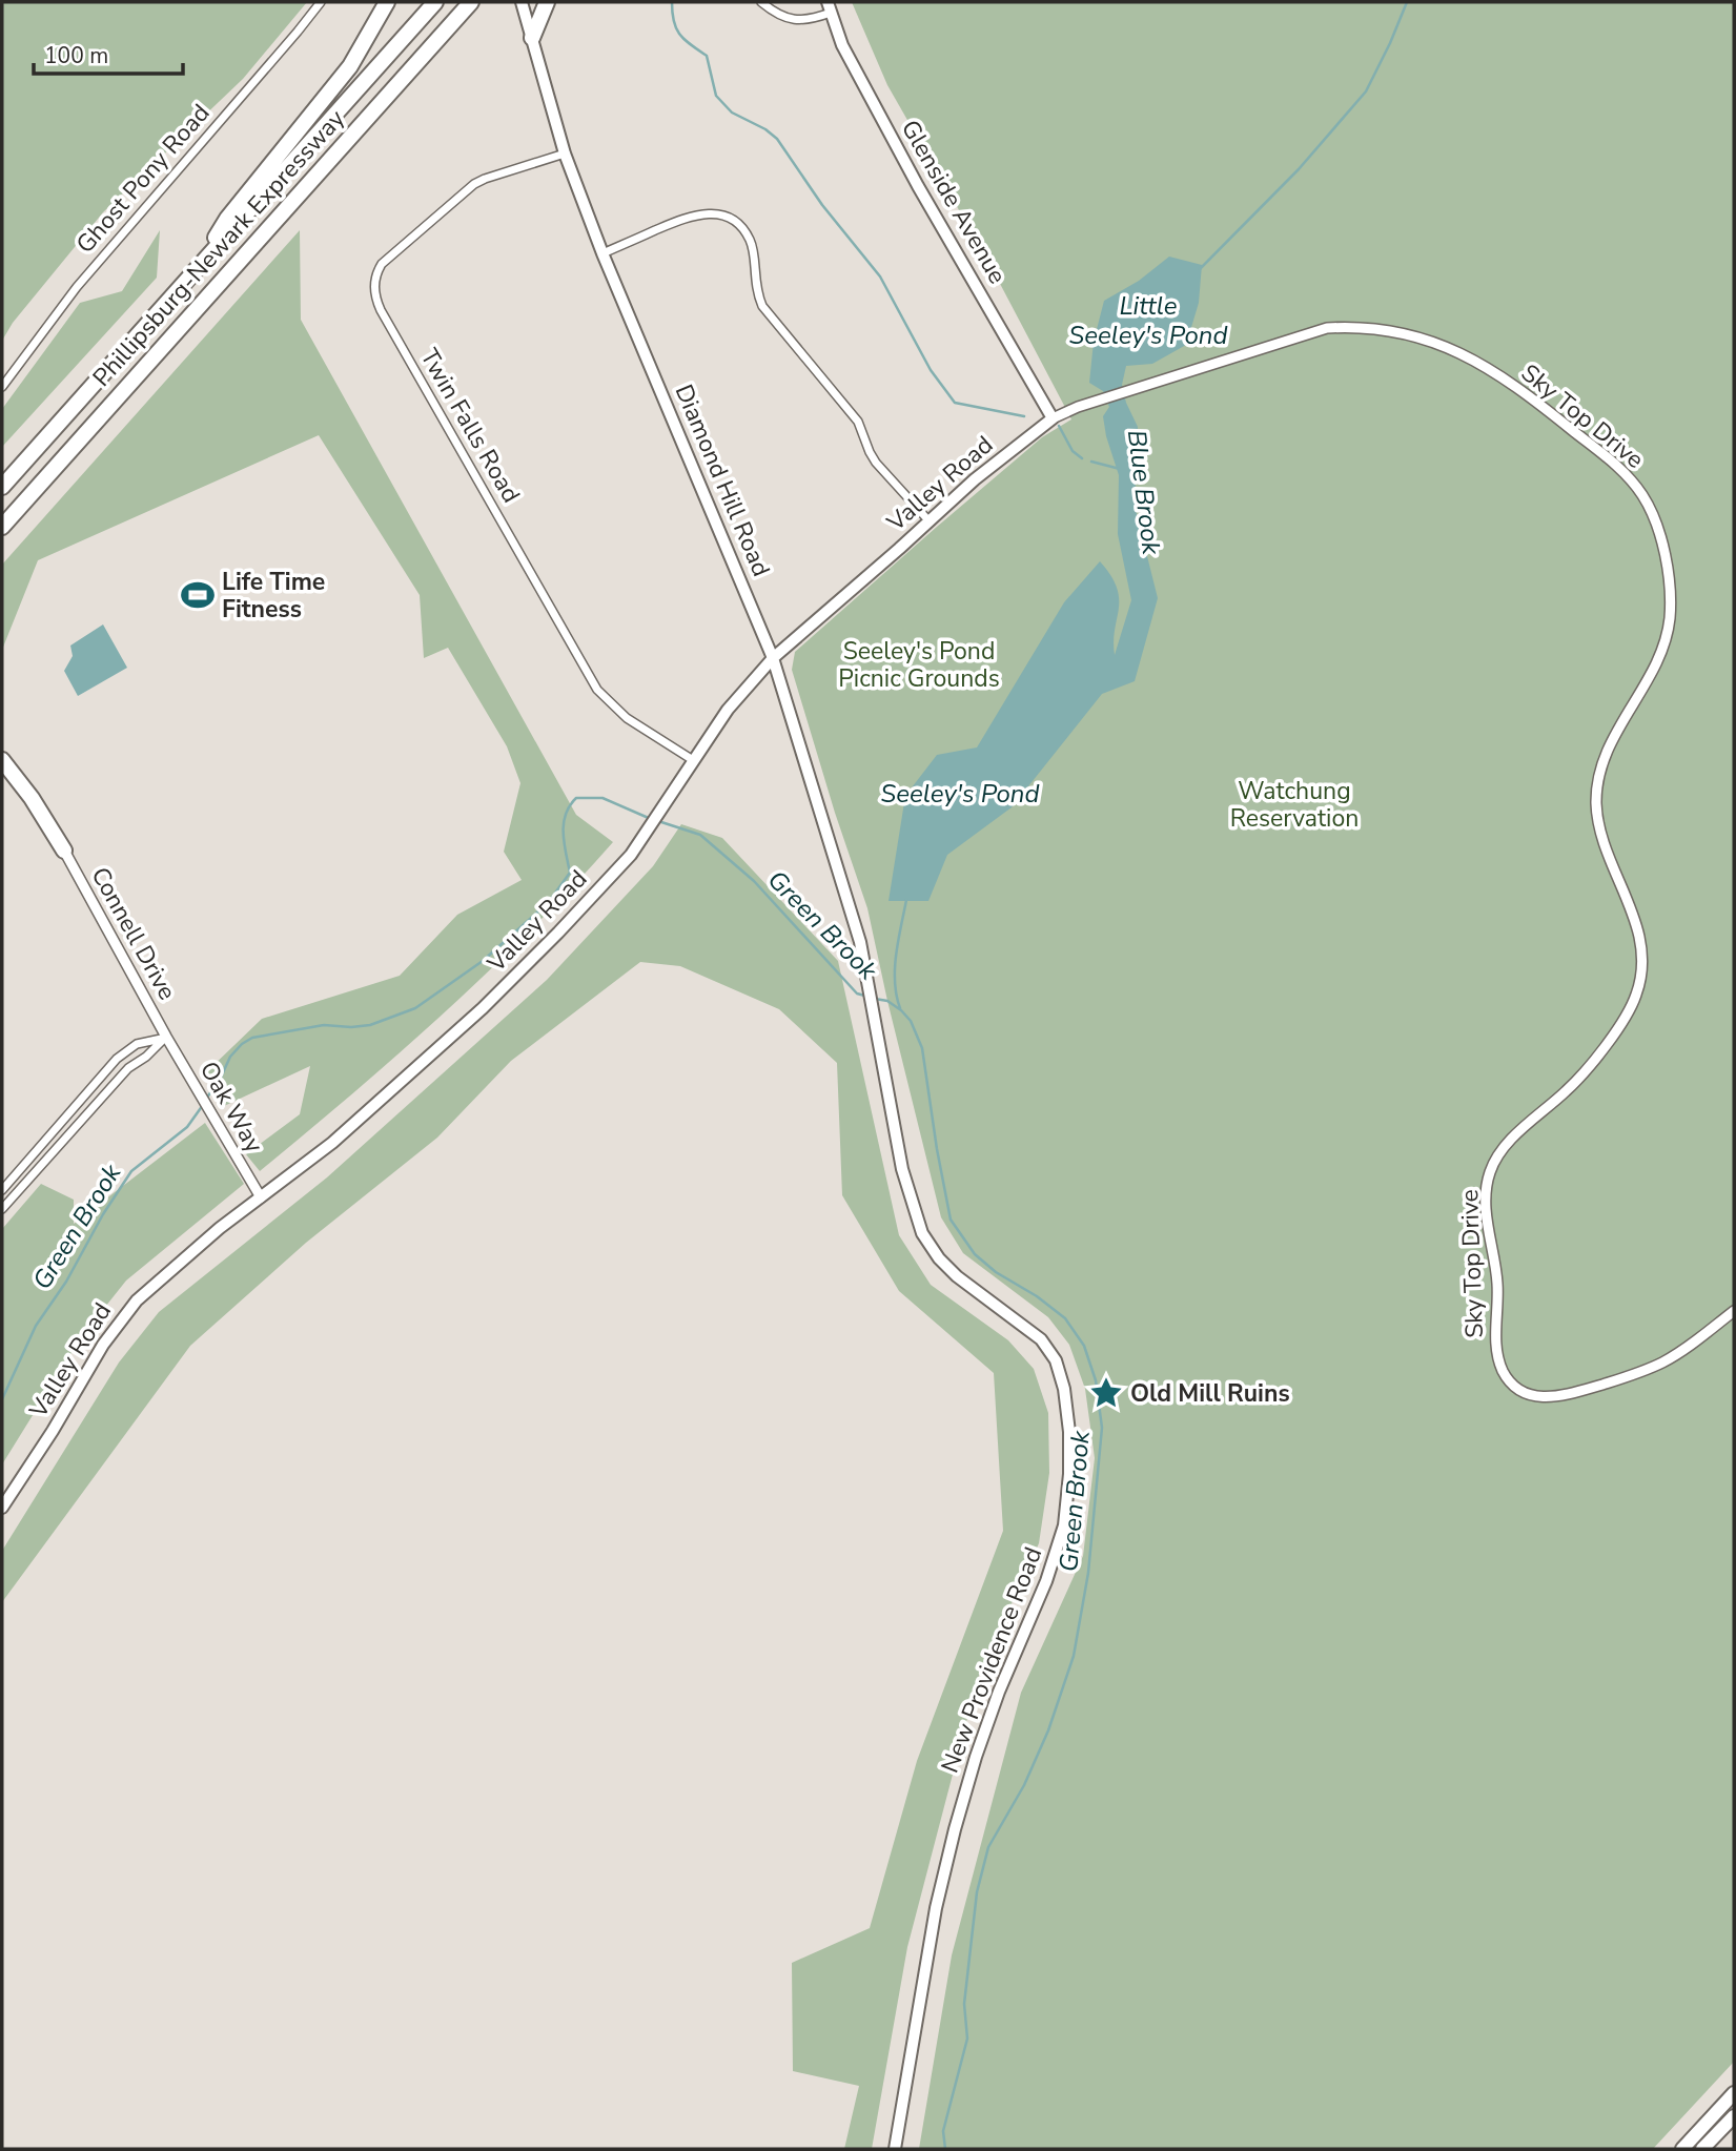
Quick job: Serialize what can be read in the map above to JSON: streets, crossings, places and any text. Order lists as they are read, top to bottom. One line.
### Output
{"streets":{"highway":["Phillipsburg-Newark Expressway"],"main road":["Glenside Avenue","Diamond Hill Road","Valley Road","New Providence Road"],"street":["Ghost Pony Road","Sky Top Drive","Twin Falls Road","Connell Drive","Oak Way"]},"crossings":[["Glenside Avenue","Valley Road"],["Sky Top Drive","Valley Road"],["Twin Falls Road","Diamond Hill Road"],["Twin Falls Road","Valley Road"],["Diamond Hill Road","Valley Road"],["Diamond Hill Road","New Providence Road"],["Valley Road","Oak Way"],["Connell Drive","Oak Way"]],"water":["Little Seeley's Pond","Blue Brook","Seeley's Pond","Green Brook"],"parks":["Seeley's Pond Picnic Grounds","Watchung Reservation"],"places":{"sports":["Life Time Fitness"],"place":["Old Mill Ruins"]},"scale_bar":"100 m"}
